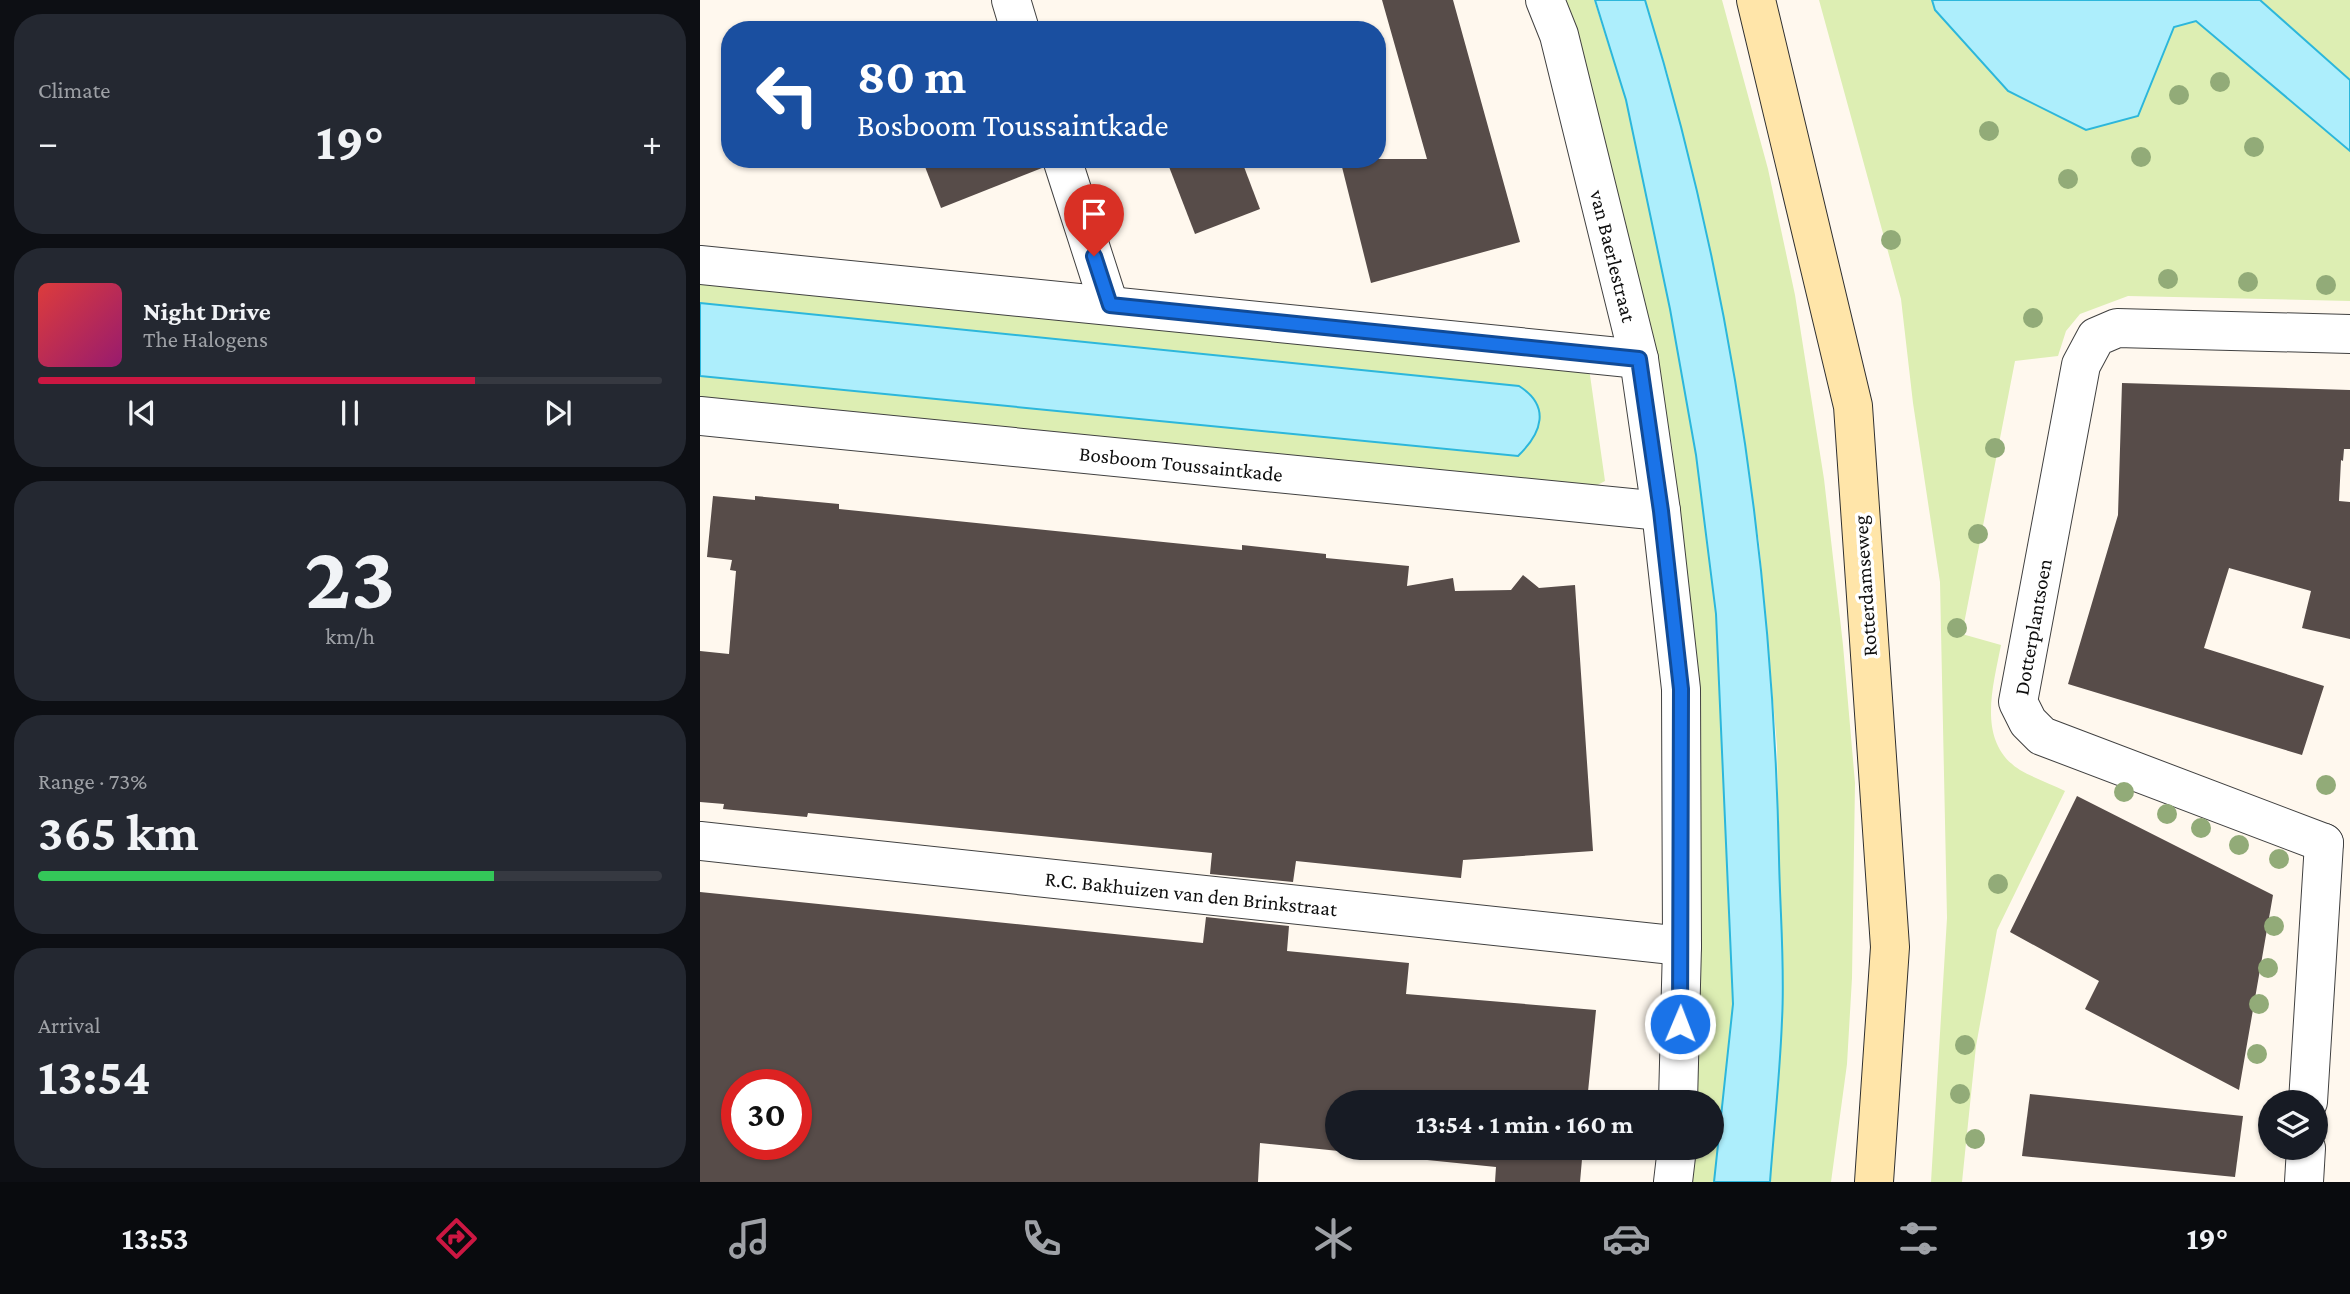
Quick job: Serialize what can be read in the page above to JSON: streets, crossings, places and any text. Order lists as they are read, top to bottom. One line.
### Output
{"streets":{"main road":["Rotterdamseweg"],"street":["van Baerlestraat","Bosboom Toussaintkade","Dotterplantsoen","R.C. Bakhuizen van den Brinkstraat"]},"crossings":[["van Baerlestraat","Bosboom Toussaintkade"],["van Baerlestraat","R.C. Bakhuizen van den Brinkstraat"]],"page":{"tile":["Climate",["23","km/h"],["Range · 73%","365 km"],["Arrival","13:54"]],"turn":["80 m","Bosboom Toussaintkade"],"heat":["−","19°","+"],"song":["Night Drive","The Halogens"],"limit":"30","trip":"13:54 · 1 min · 160 m","tabs":["13:53","19°"]}}
